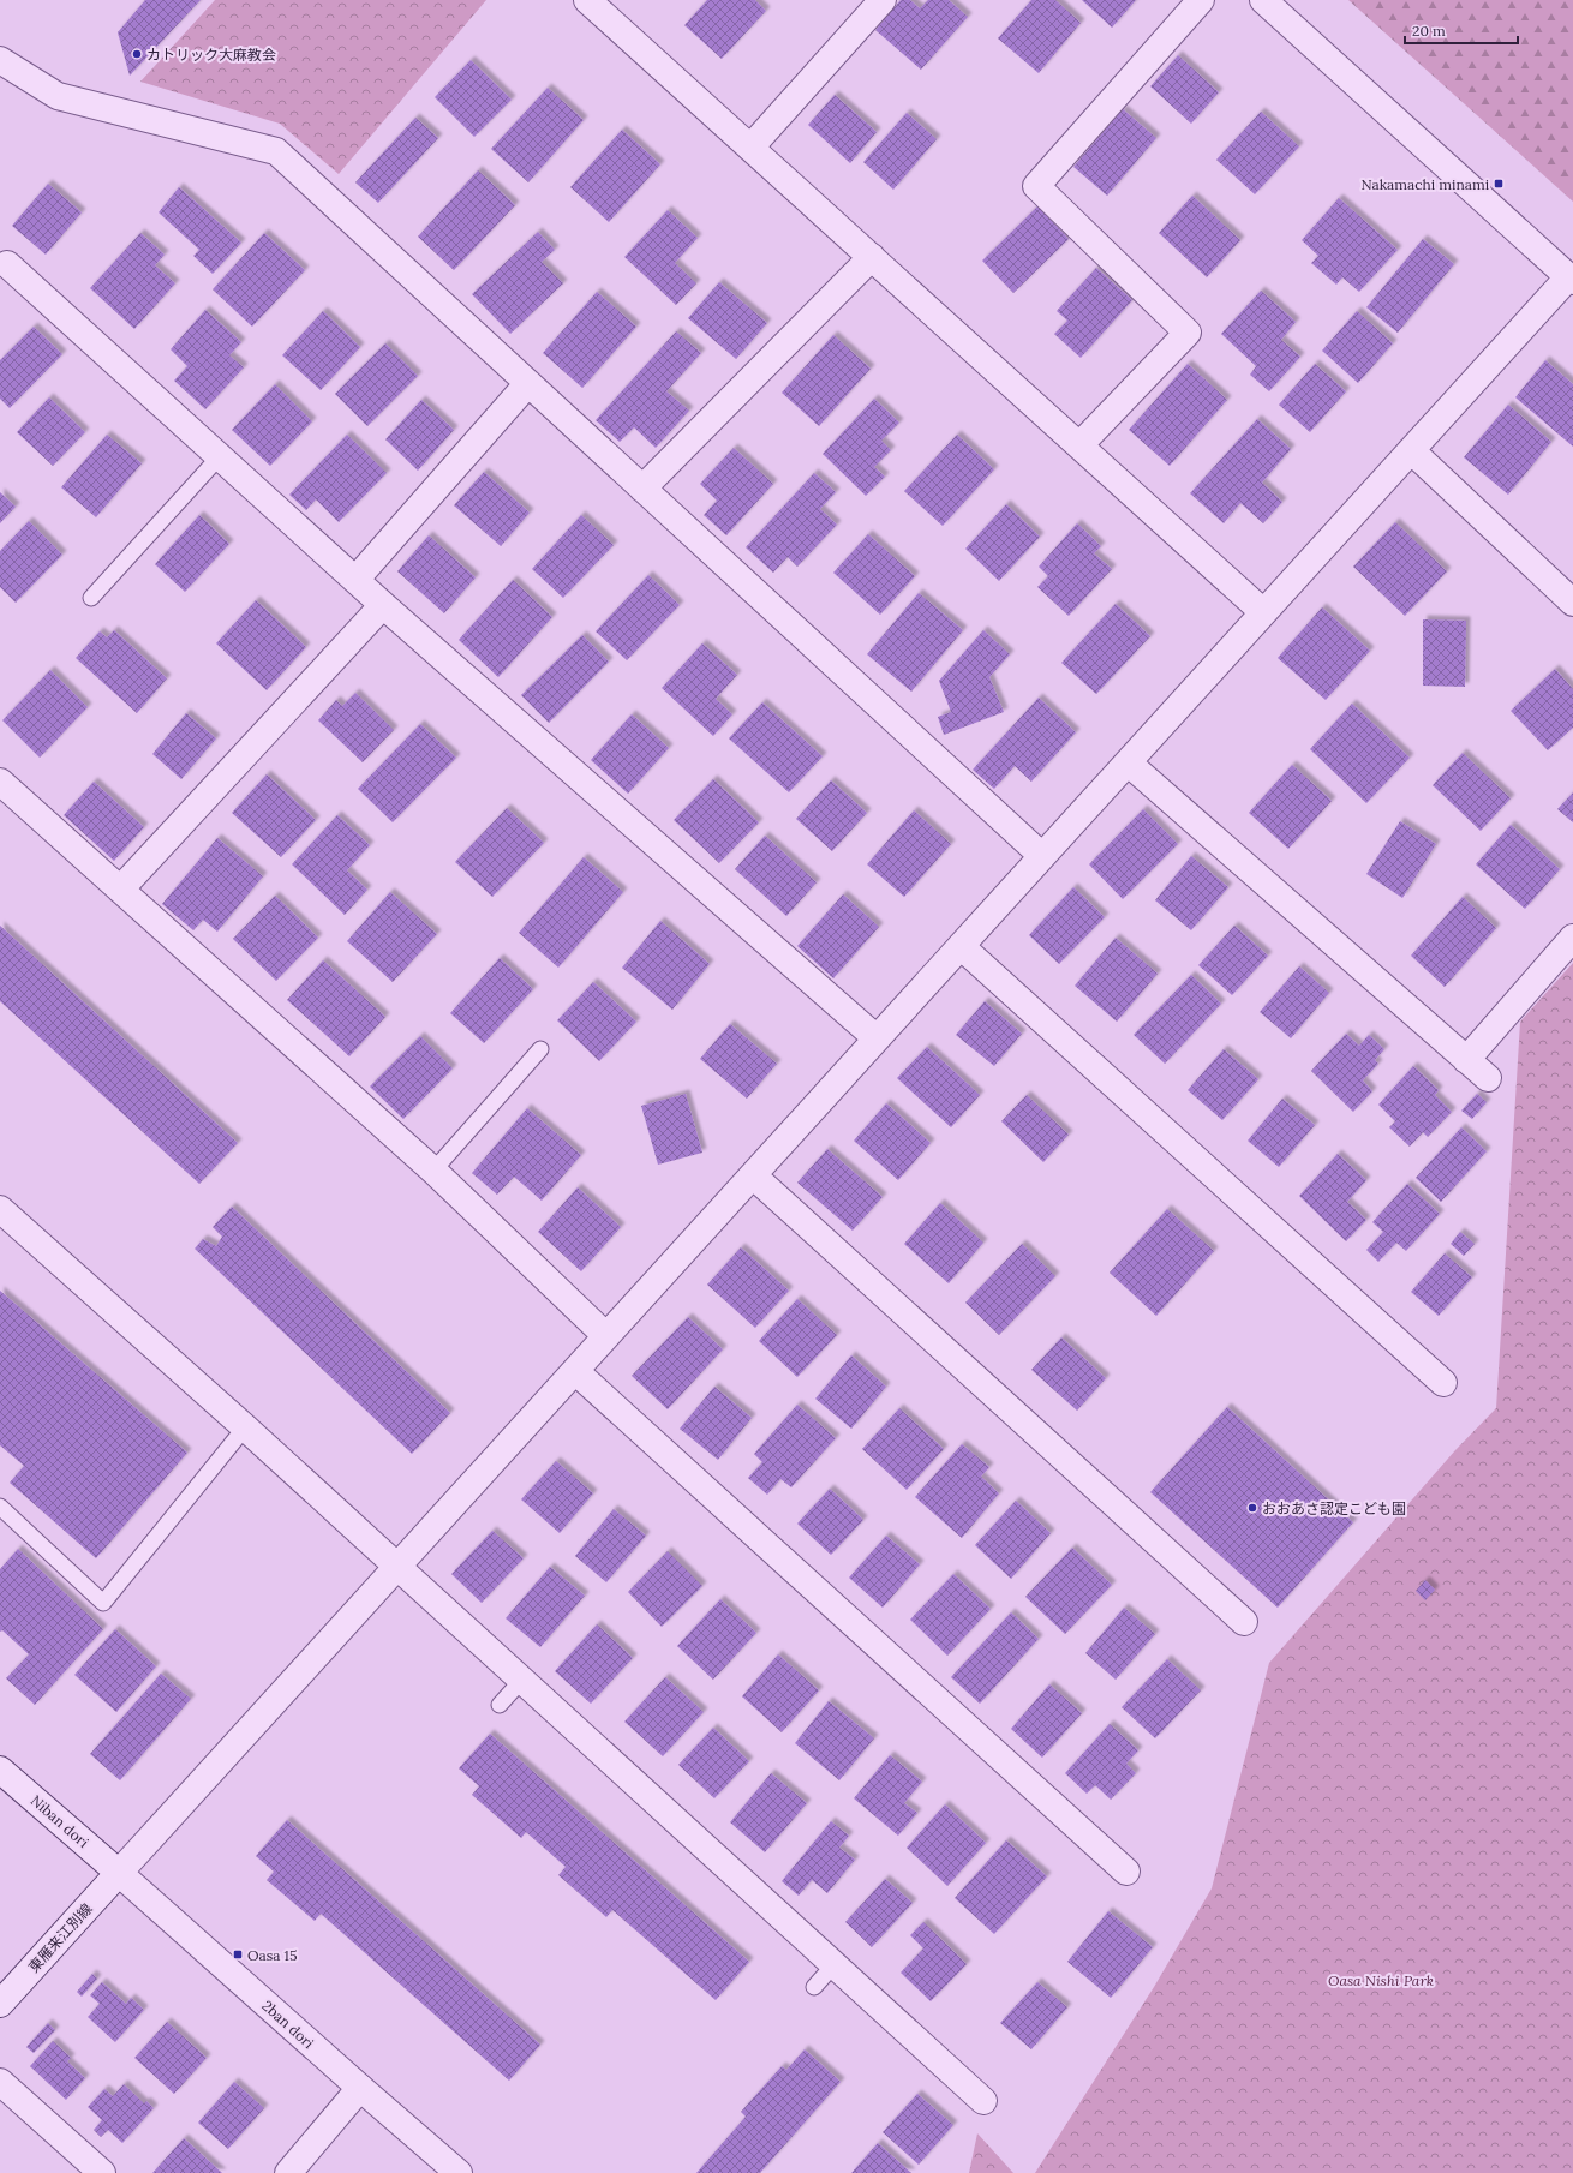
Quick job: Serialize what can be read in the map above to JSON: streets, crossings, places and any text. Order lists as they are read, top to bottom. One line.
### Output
{"streets":{"street":["Niban dori","東雁来江別線","2ban dori"]},"crossings":[["Niban dori","東雁来江別線"],["Niban dori","2ban dori"],["東雁来江別線","2ban dori"]],"parks":["Oasa Nishi Park"],"places":{"other":["カトリック大麻教会","おおあさ認定こども園"],"transit":["Nakamachi minami","Oasa 15"]},"scale_bar":"20 m"}
